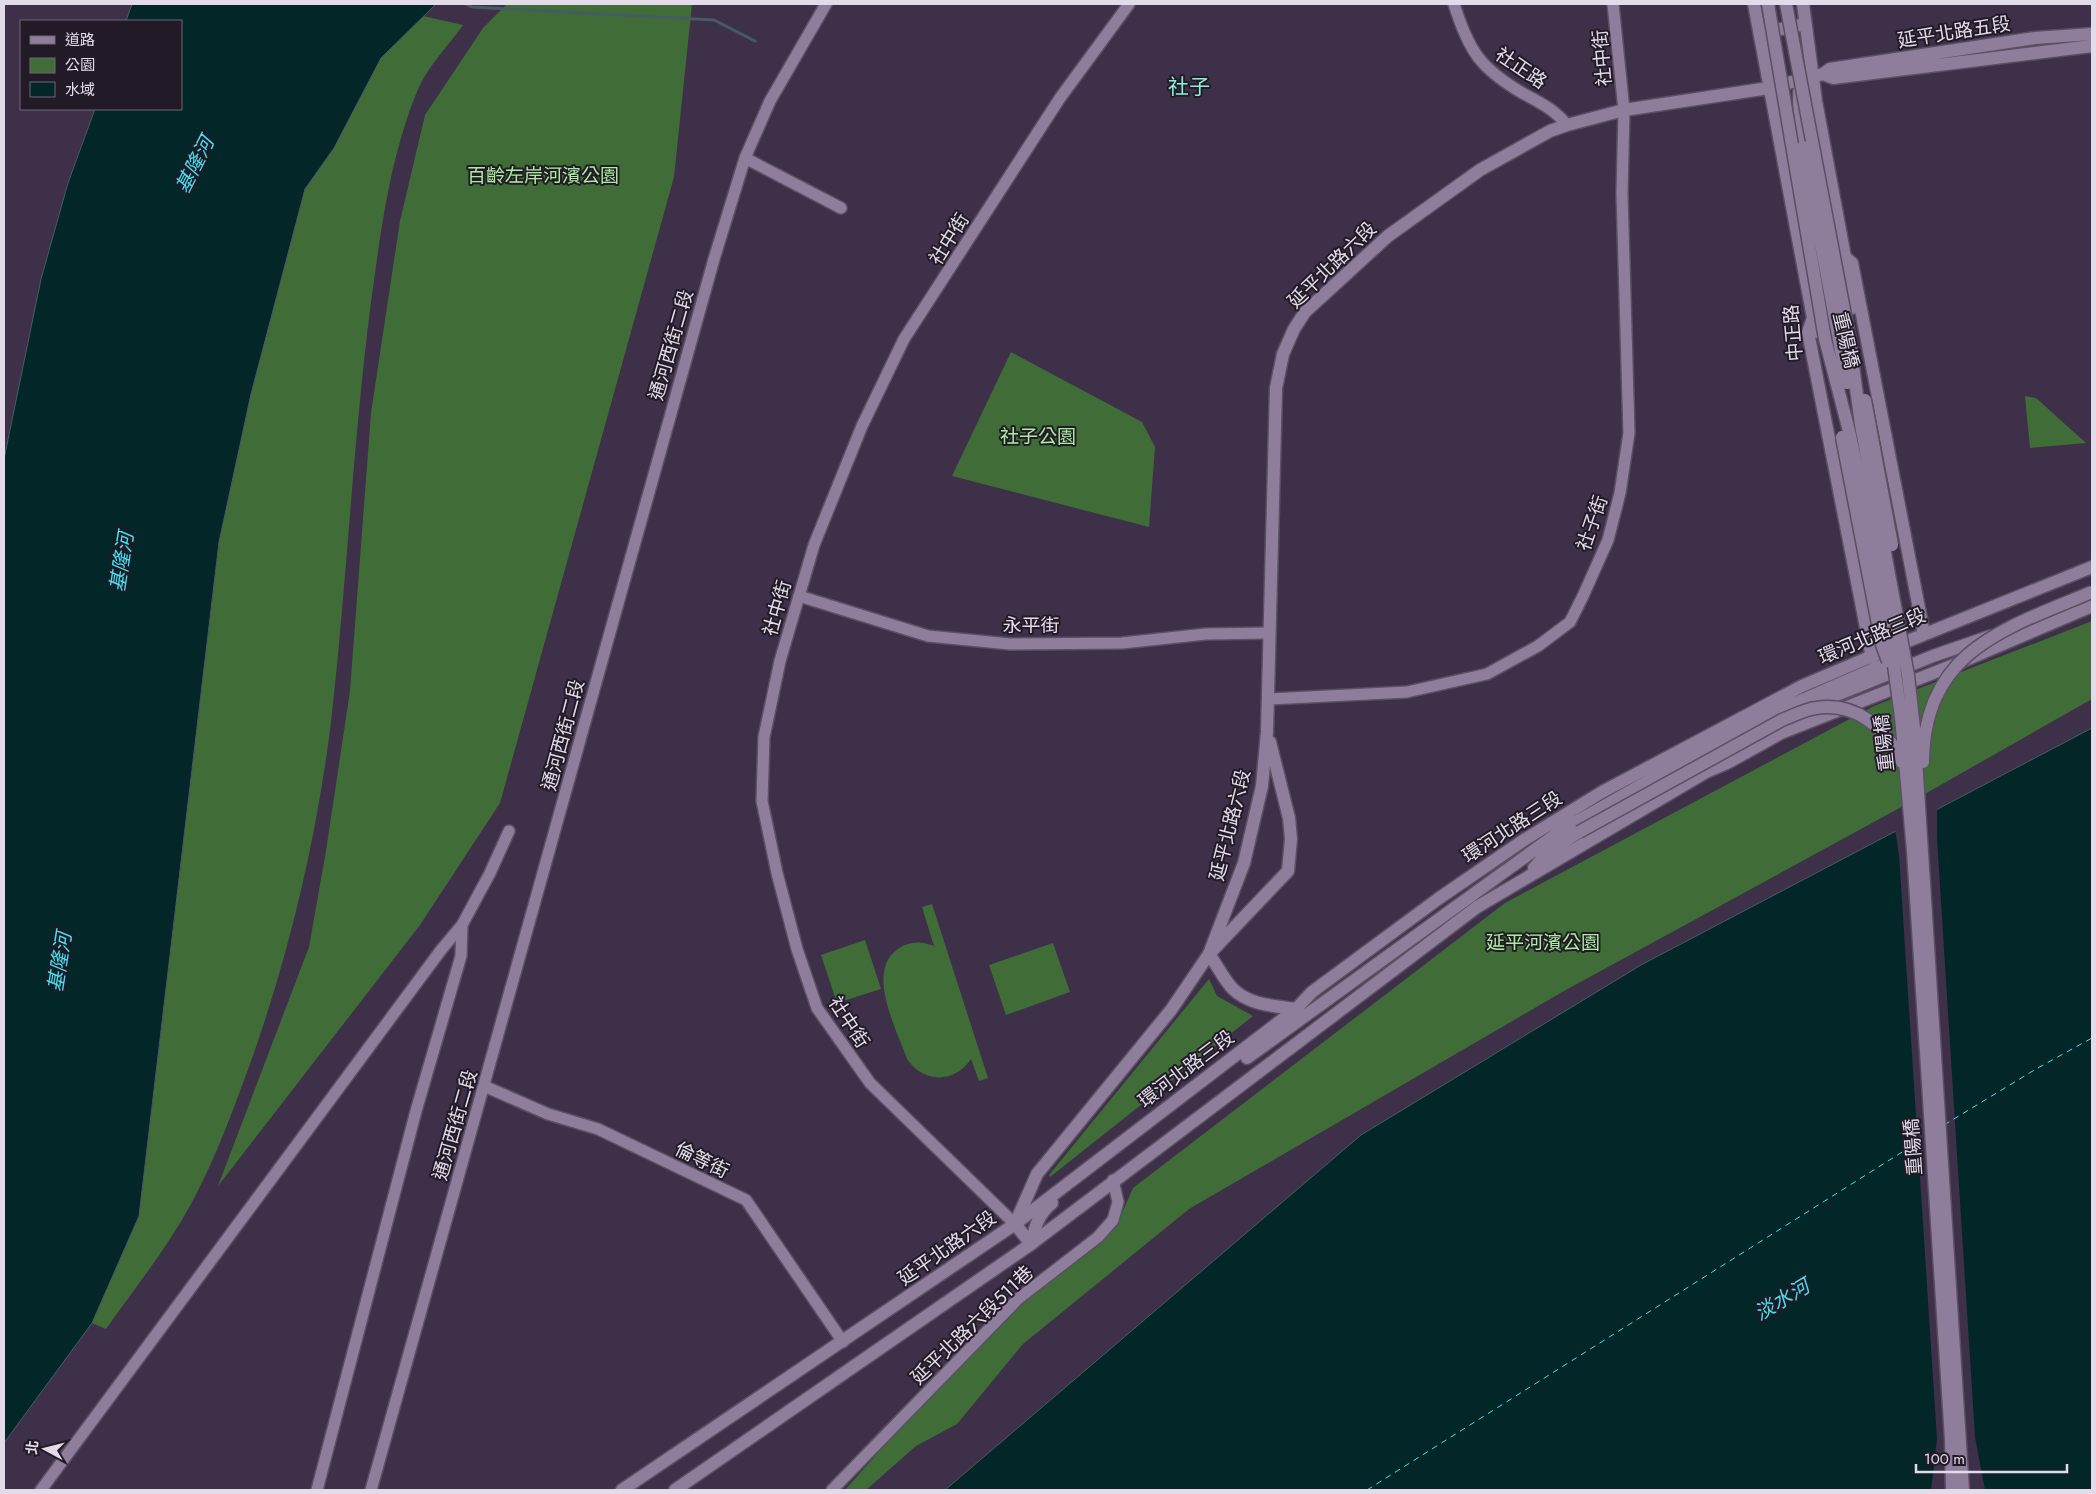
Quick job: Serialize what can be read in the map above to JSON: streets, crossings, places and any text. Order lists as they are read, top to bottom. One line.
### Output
{"streets":{"main road":["延平北路五段","延平北路六段","中正路","重陽橋","環河北路三段"],"street":["社中街","社正路","通河西街二段","社子街","永平街","倫等街","延平北路六段511巷"]},"crossings":[["延平北路五段","延平北路六段"],["延平北路五段","中正路"],["社中街","延平北路六段"],["社中街","社子街"],["社中街","永平街"],["社中街","環河北路三段"],["社正路","延平北路六段"],["延平北路六段","中正路"],["延平北路六段","社子街"],["延平北路六段","永平街"],["延平北路六段","環河北路三段"],["延平北路六段","倫等街"],["中正路","環河北路三段"],["通河西街二段","倫等街"]],"districts":["社子"],"water":["基隆河","淡水河"],"parks":["百齡左岸河濱公園","社子公園","延平河濱公園"],"legend":["道路","公園","水域"],"scale_bar":"100 m","north":"left"}
